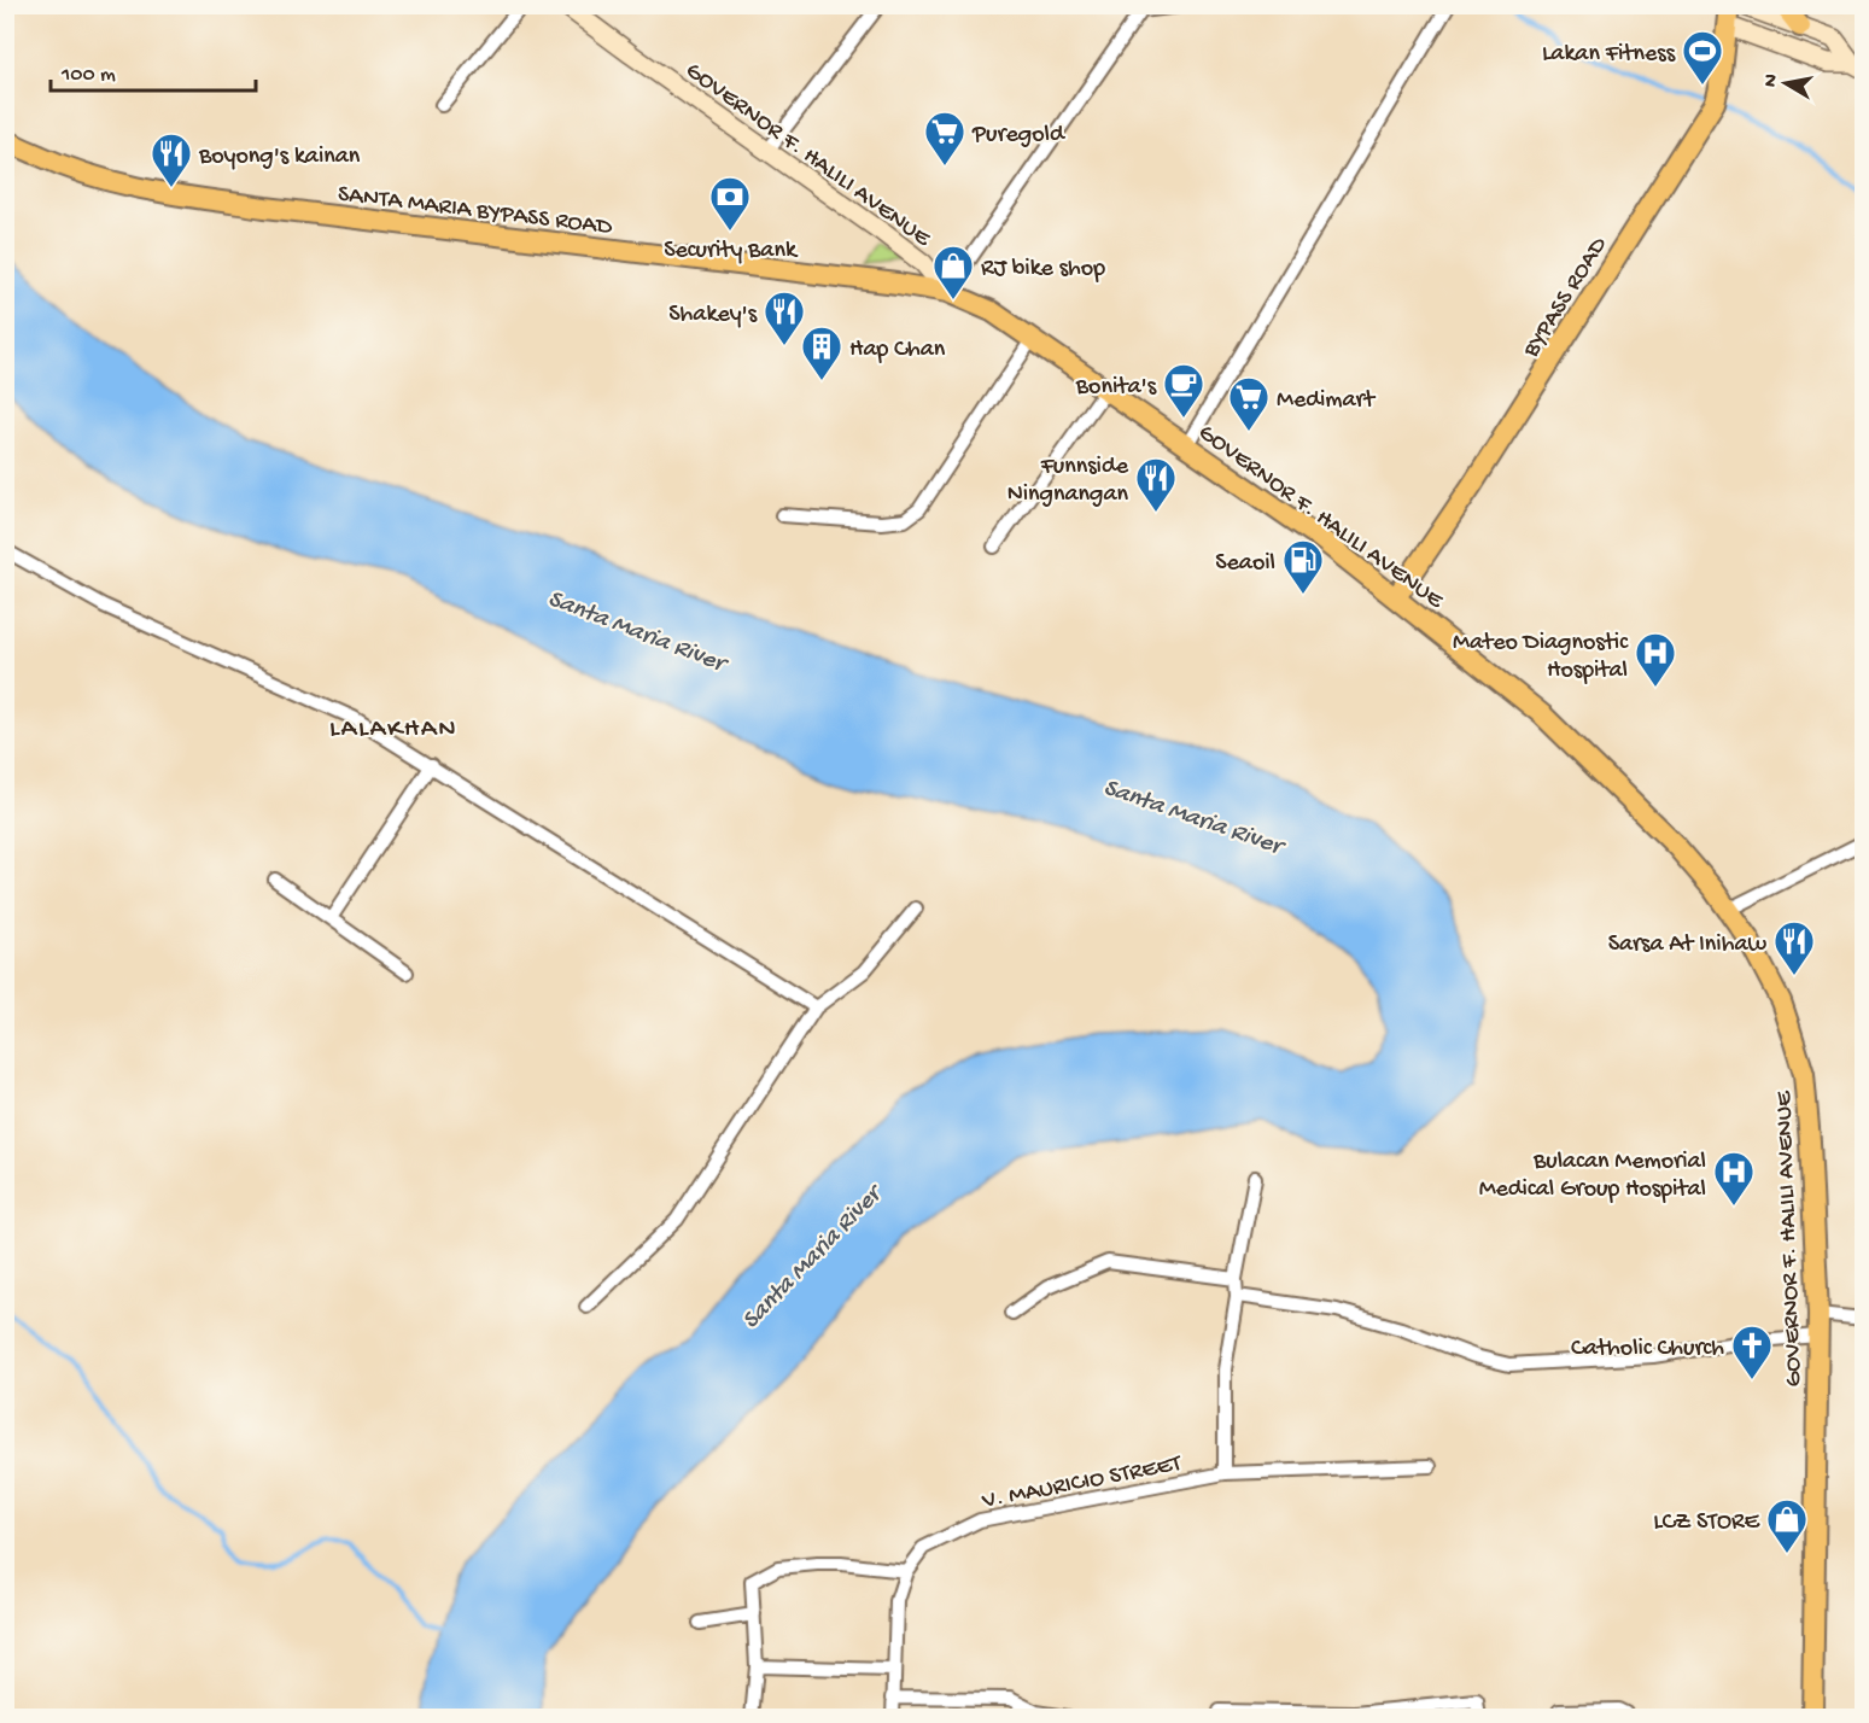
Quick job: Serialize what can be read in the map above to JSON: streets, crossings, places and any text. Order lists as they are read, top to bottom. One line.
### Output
{"streets":{"main road":["GOVERNOR F. HALILI AVENUE","SANTA MARIA BYPASS ROAD","BYPASS ROAD"],"street":["V. MAURICIO STREET"]},"crossings":[["GOVERNOR F. HALILI AVENUE","SANTA MARIA BYPASS ROAD"],["GOVERNOR F. HALILI AVENUE","BYPASS ROAD"]],"districts":["LALAKHAN"],"water":["Santa Maria River"],"places":{"sports":["Lakan Fitness"],"supermarket":["Puregold","Medimart"],"restaurant":["Boyong's kainan","Shakey's","Funnside Ningnangan","Sarsa At Inihaw"],"bank":["Security Bank"],"shop":["RJ bike shop","LCZ STORE"],"building":["Hap Chan"],"cafe":["Bonita's"],"fuel station":["Seaoil"],"hospital":["Mateo Diagnostic Hospital","Bulacan Memorial Medical Group Hospital"],"church":["Catholic Church"]},"scale_bar":"100 m","north":"left"}
